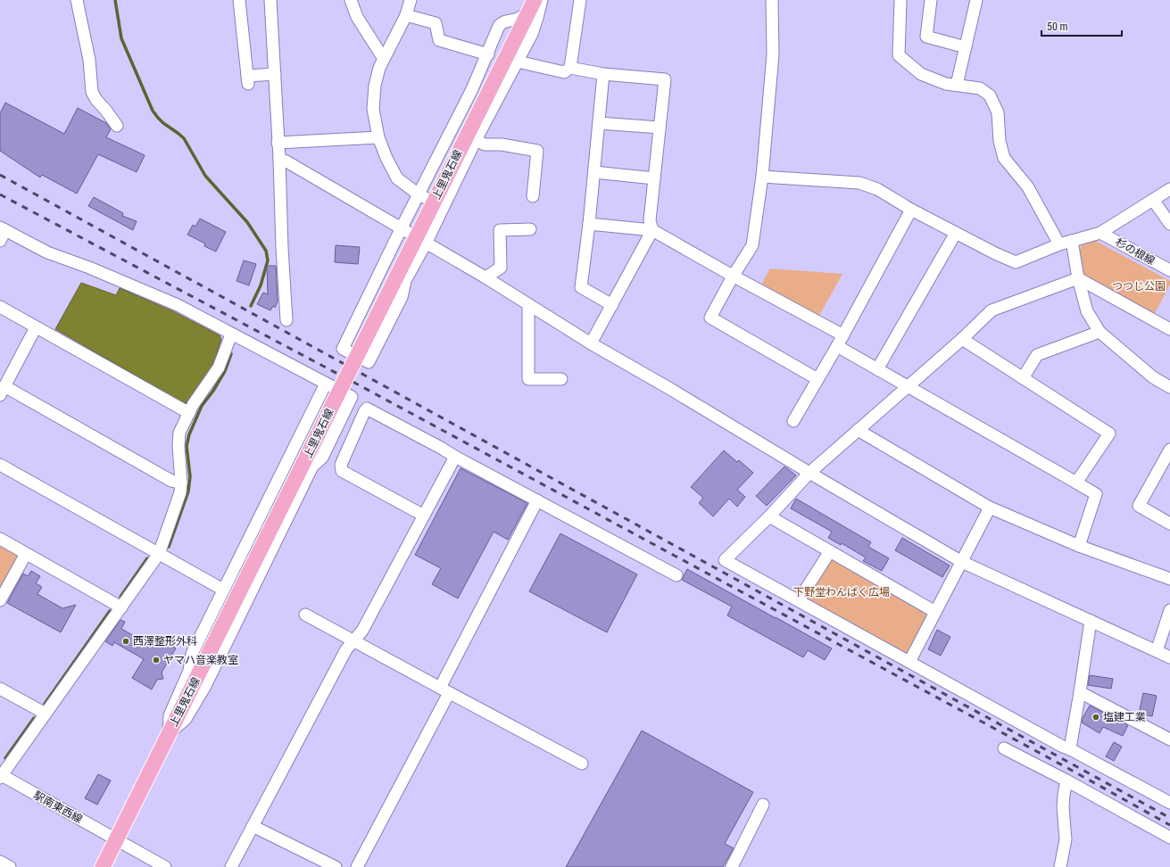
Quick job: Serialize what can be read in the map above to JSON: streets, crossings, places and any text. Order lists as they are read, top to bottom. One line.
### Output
{"streets":{"main road":["上里鬼石線"],"street":["杉の根線","駅南東西線"]},"crossings":[["上里鬼石線","駅南東西線"]],"parks":["つつじ公園","下野堂わんぱく広場"],"places":["西澤整形外科","ヤマハ音楽教室","塩建工業"],"scale_bar":"50 m"}
